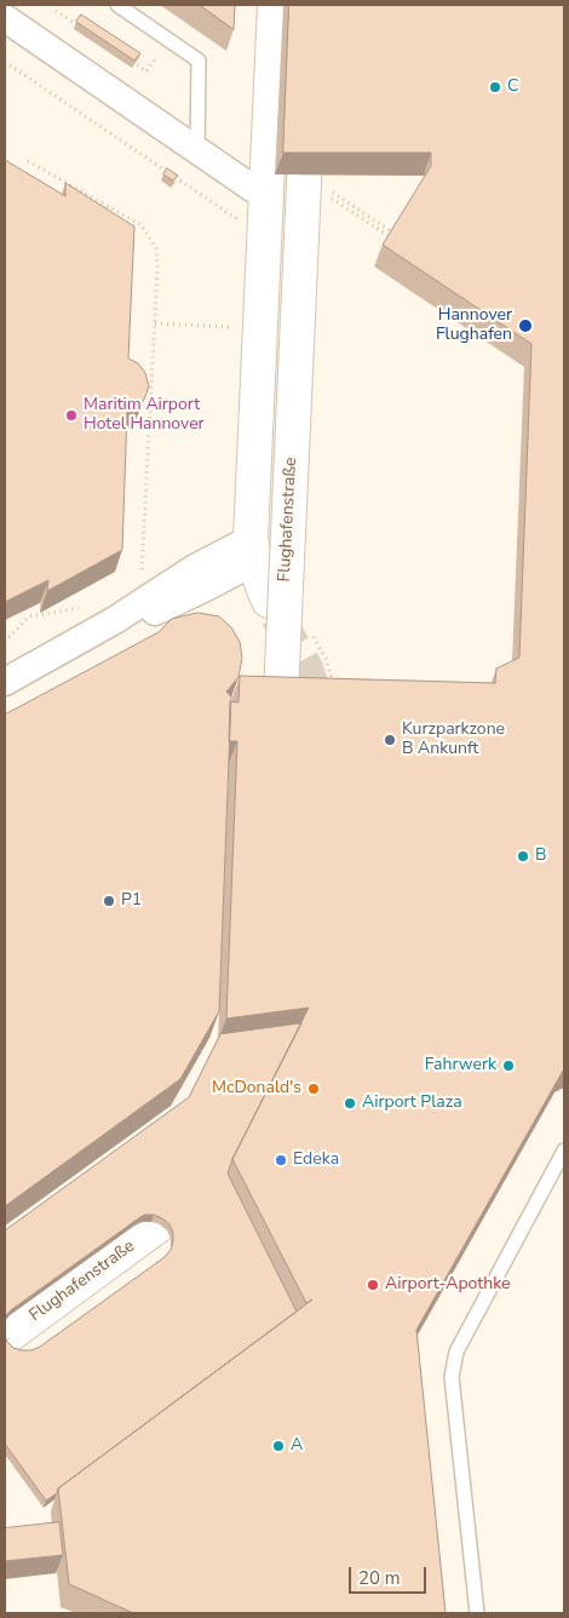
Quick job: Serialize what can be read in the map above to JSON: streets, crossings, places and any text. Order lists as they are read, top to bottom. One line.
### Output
{"streets":{"main road":["Flughafenstraße"]},"places":["C","Hannover Flughafen","Maritim Airport Hotel Hannover","Kurzparkzone B Ankunft","B","P1","Fahrwerk","McDonald's","Airport Plaza","Edeka","Airport-Apothke","A"],"scale_bar":"20 m"}
